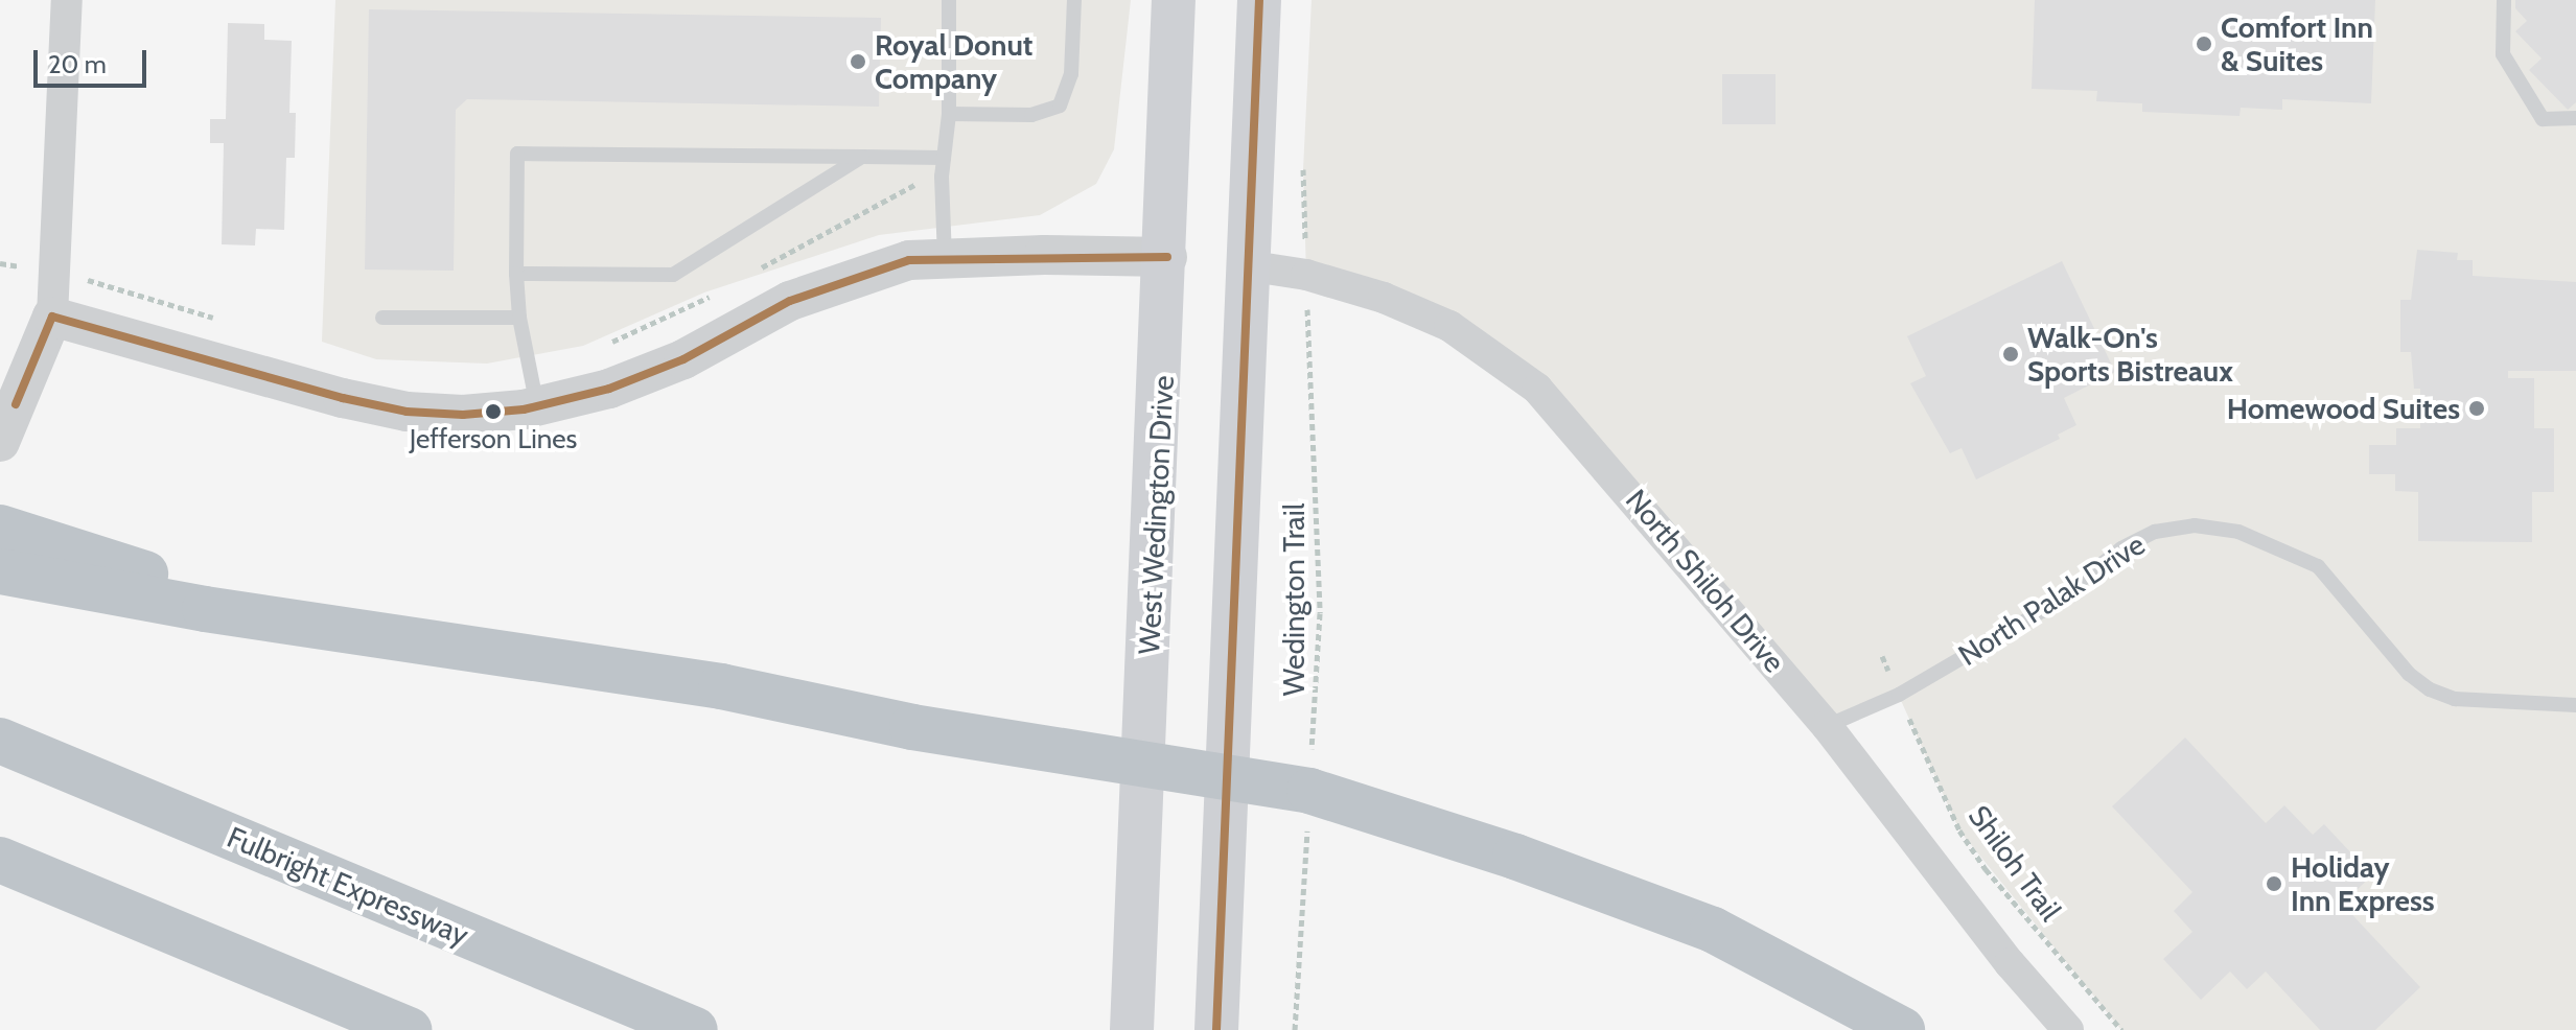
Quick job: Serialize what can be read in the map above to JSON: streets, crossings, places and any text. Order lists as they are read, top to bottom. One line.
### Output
{"streets":{"highway":["Fulbright Expressway"],"main road":["West Wedington Drive"],"street":["North Shiloh Drive"],"lane":["North Palak Drive"],"path":["Wedington Trail","Shiloh Trail"]},"crossings":[["North Shiloh Drive","Wedington Trail"],["North Shiloh Drive","North Palak Drive"],["North Palak Drive","Shiloh Trail"]],"places":["Comfort Inn & Suites","Royal Donut Company","Walk-On's Sports Bistreaux","Homewood Suites","Jefferson Lines","Holiday Inn Express"],"scale_bar":"20 m"}
